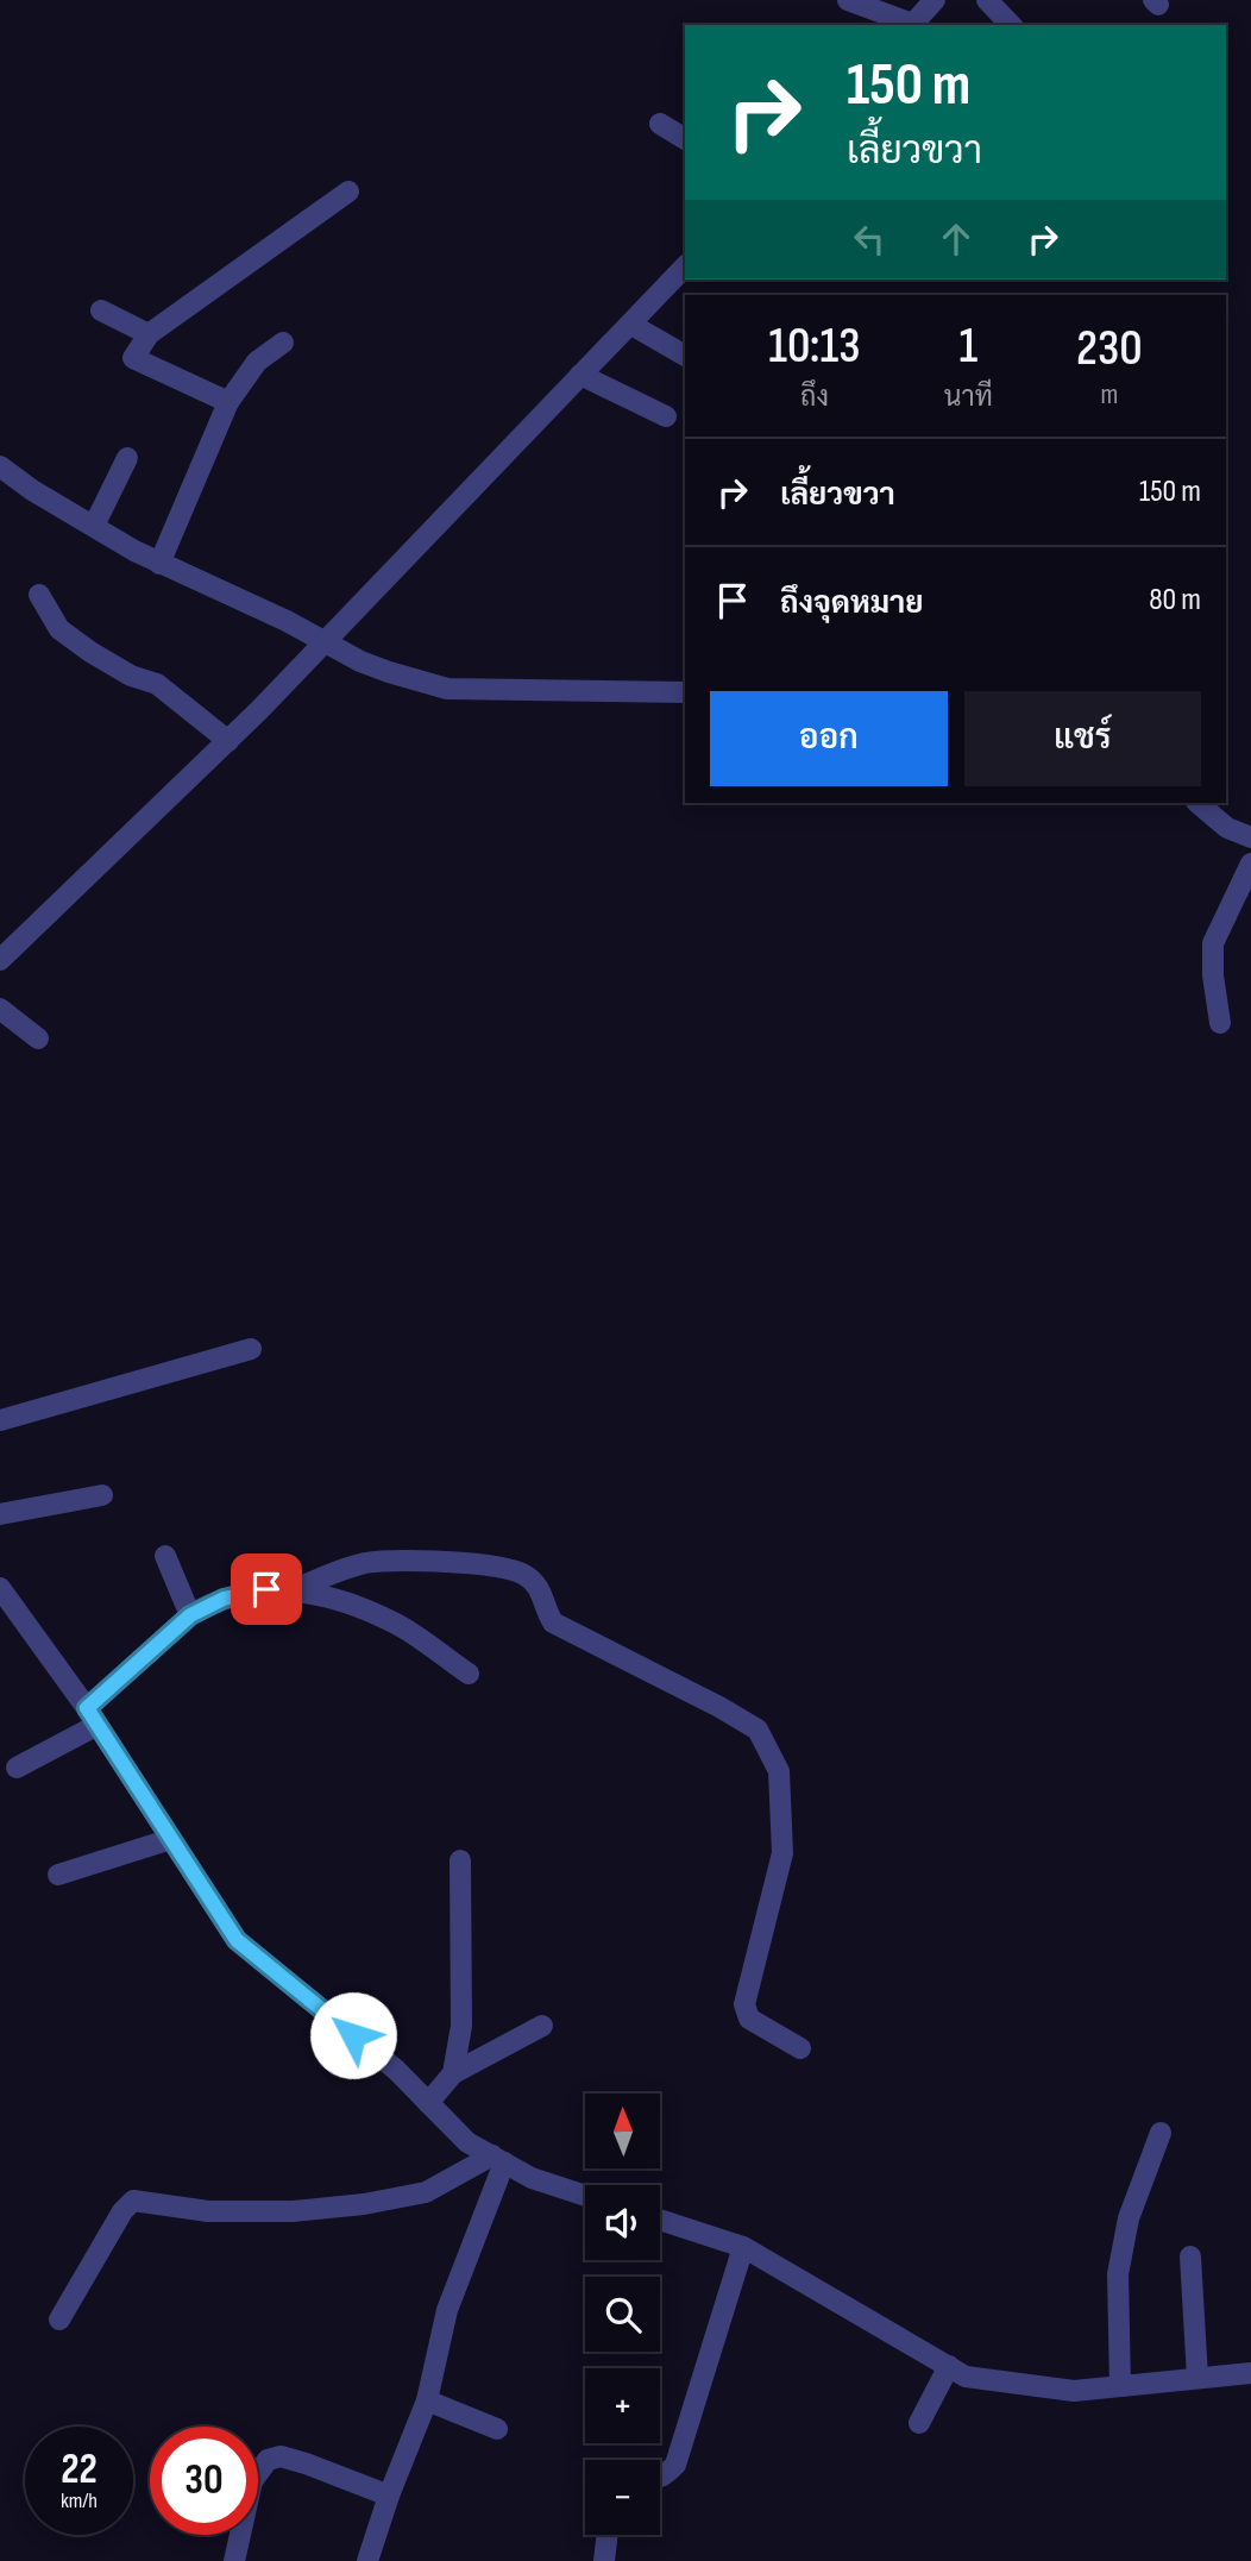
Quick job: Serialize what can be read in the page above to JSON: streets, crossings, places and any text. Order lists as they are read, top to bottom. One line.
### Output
{"north":"top","page":{"turn":["150 m","เลี้ยวขวา"],"eta":["10:13","ถึง","1","นาที","230","m"],"list":[{"name":"เลี้ยวขวา","value":"150 m"},{"name":"ถึงจุดหมาย","value":"80 m"}],"buttons":["ออก","แชร์"],"map_buttons":["+","−"],"speed":"22 km/h","limit":"30"}}
